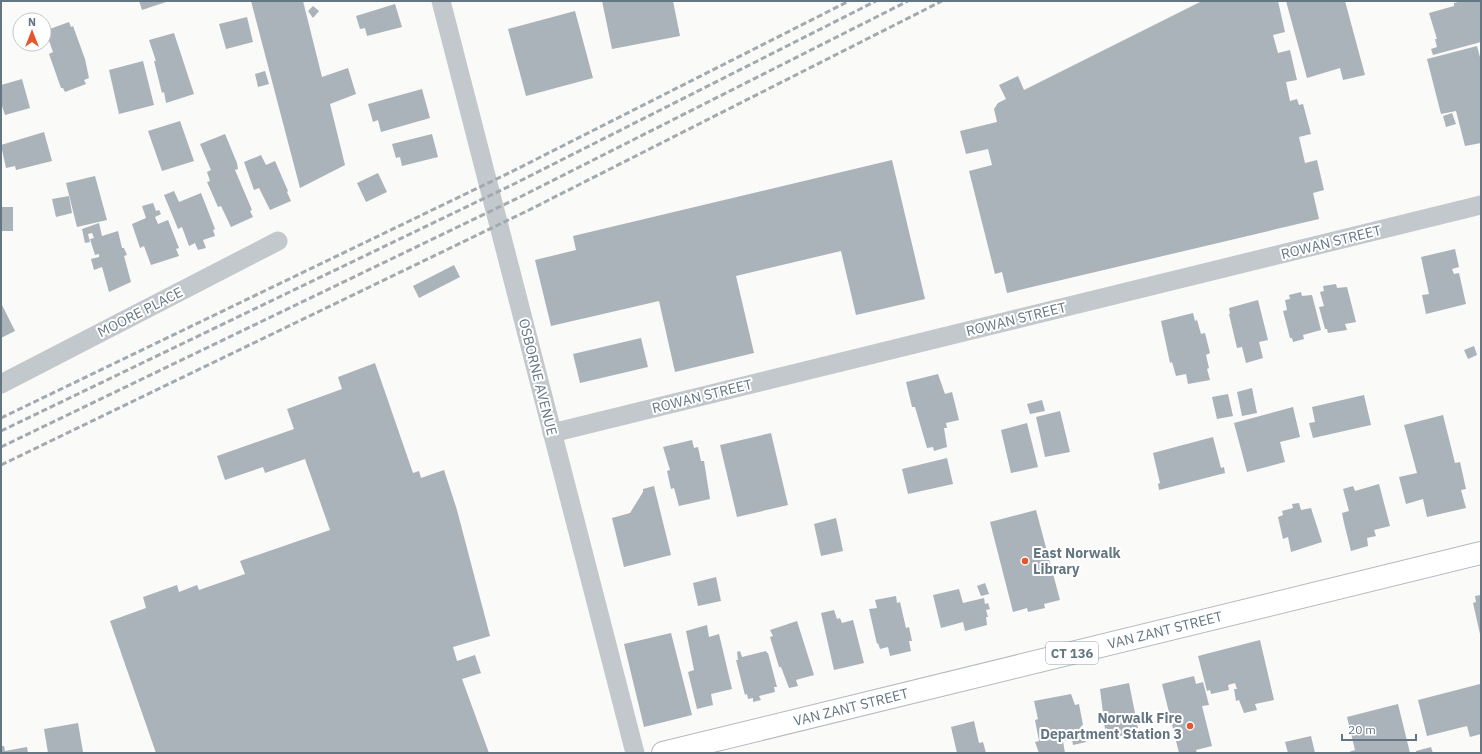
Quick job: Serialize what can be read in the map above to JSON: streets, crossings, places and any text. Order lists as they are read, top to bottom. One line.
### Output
{"streets":{"main road":["VAN ZANT STREET","CT 136"],"street":["ROWAN STREET","MOORE PLACE","OSBORNE AVENUE"]},"crossings":[["ROWAN STREET","OSBORNE AVENUE"]],"places":["East Norwalk Library","Norwalk Fire Department Station 3"],"scale_bar":"20 m","north":"top"}
